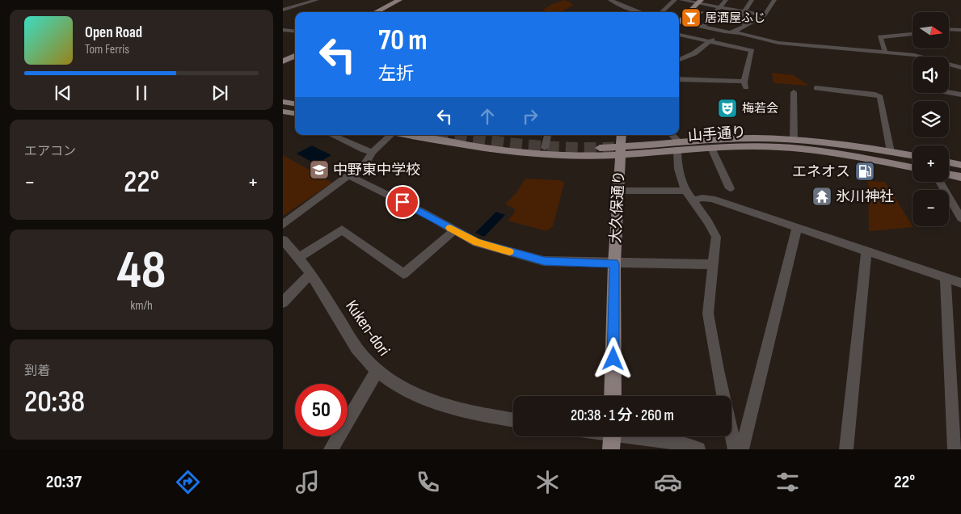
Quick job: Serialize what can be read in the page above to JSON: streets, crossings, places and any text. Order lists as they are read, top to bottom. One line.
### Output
{"streets":{"main road":["山手通り","大久保通り"],"street":["Kuken-dori"]},"crossings":[["山手通り","大久保通り"]],"places":{"bar":["居酒屋ふじ"],"theatre":["梅若会"],"school or university":["中野東中学校"],"fuel station":["エネオス"],"temple":["氷川神社"]},"north":"right","page":{"map_buttons":["+","−"],"turn":["70 m","左折"],"song":["Open Road","Tom Ferris"],"tile":["エアコン",["48","km/h"],["到着","20:38"]],"heat":["−","22°","+"],"limit":"50","trip":"20:38 · 1 分 · 260 m","tabs":["20:37","22°"]}}
